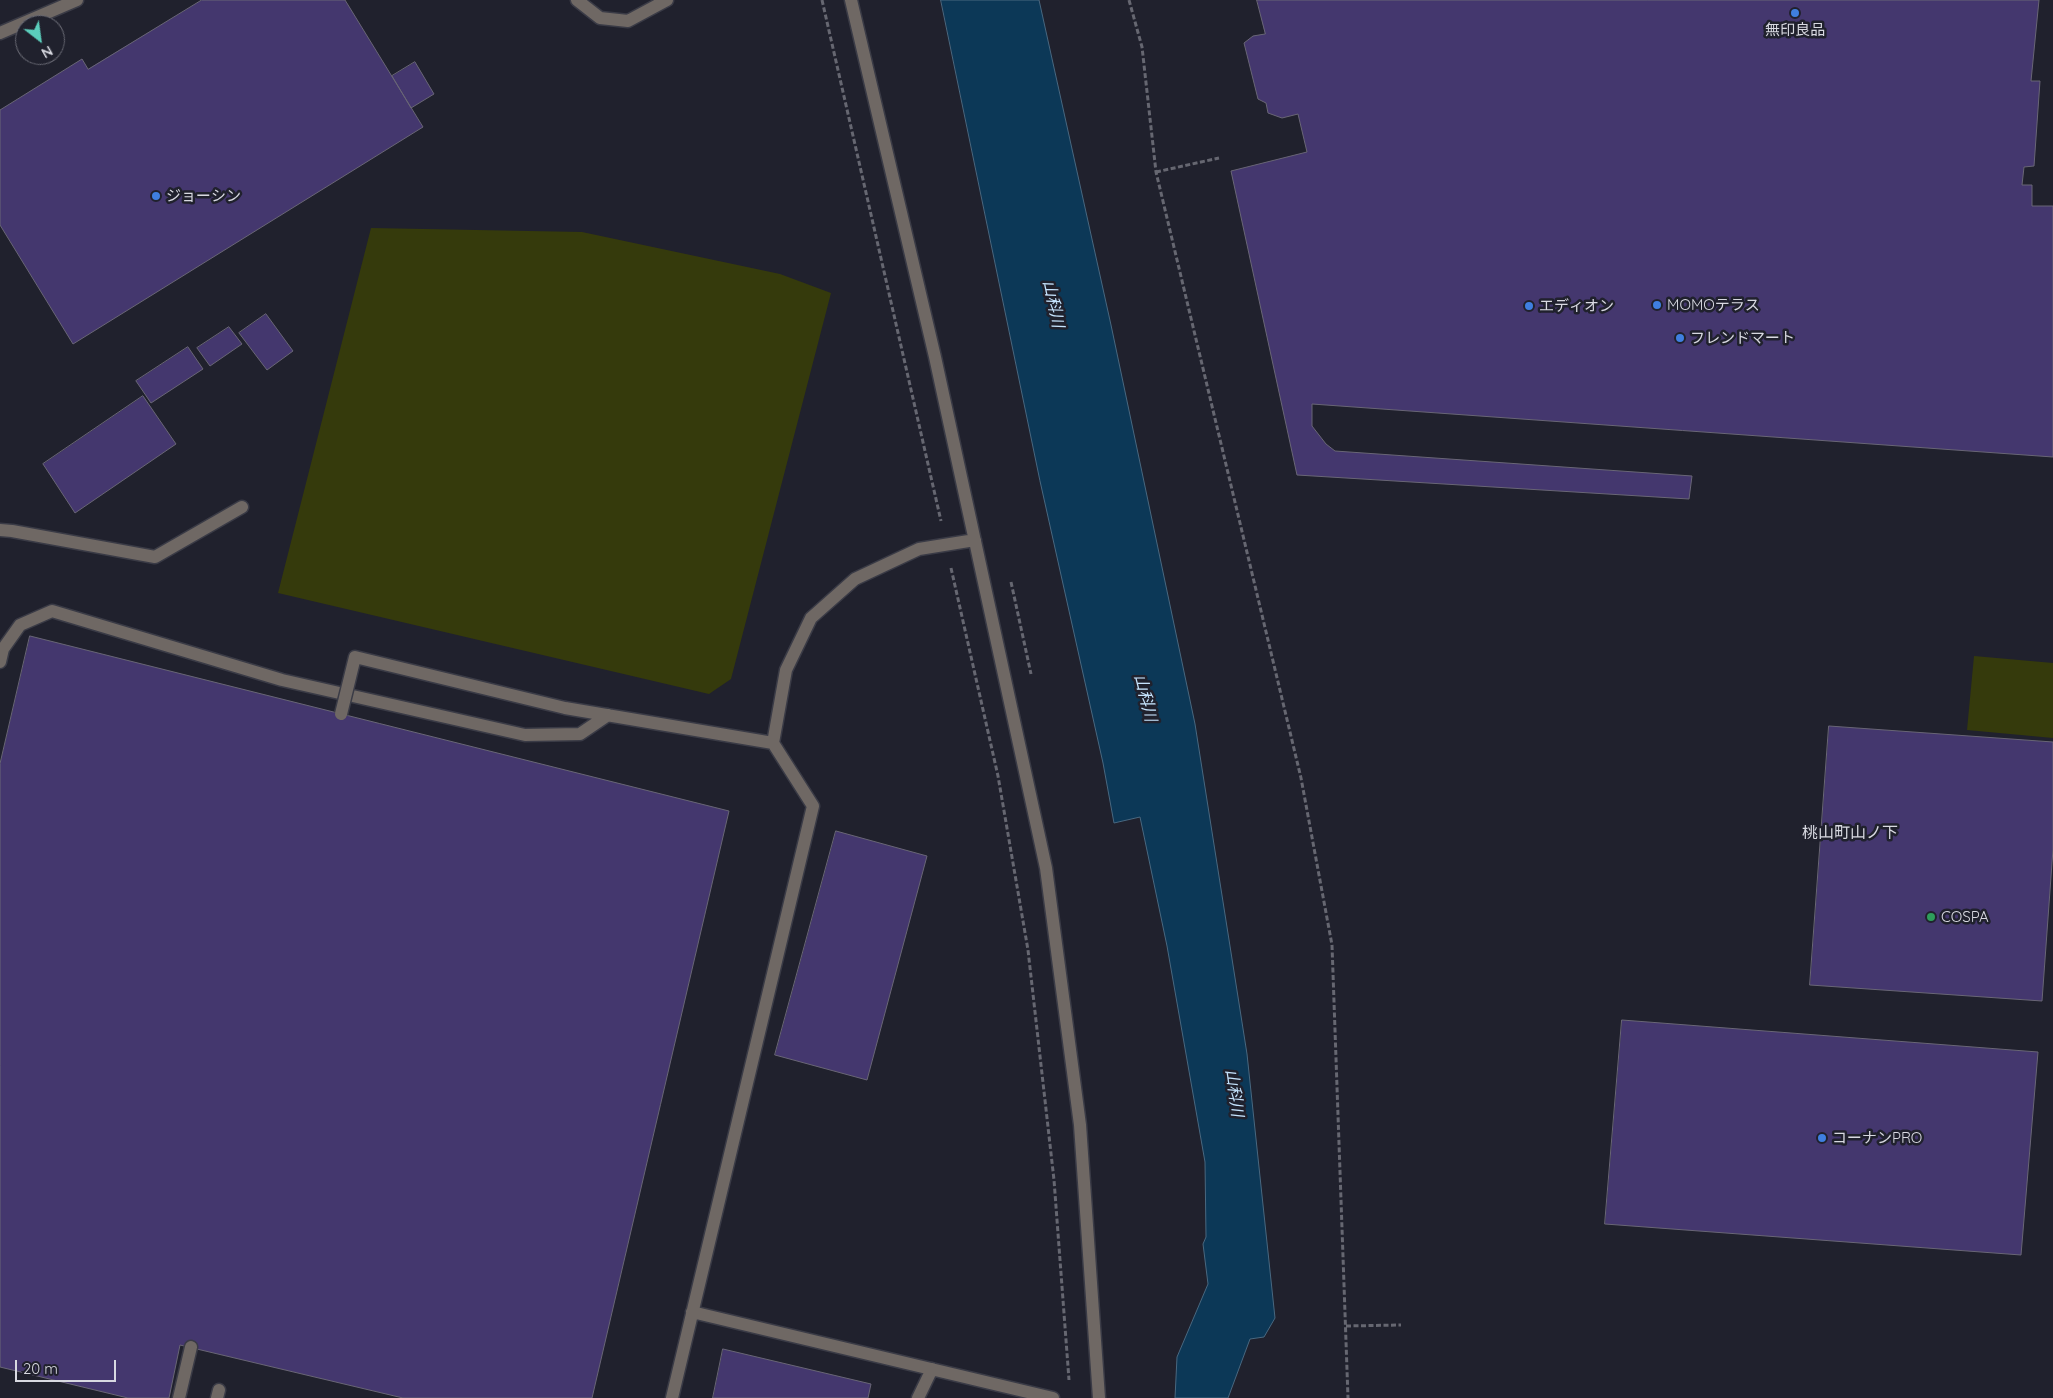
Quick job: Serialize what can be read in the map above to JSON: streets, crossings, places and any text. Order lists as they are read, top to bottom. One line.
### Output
{"districts":["桃山町山ノ下"],"water":["山科川"],"places":["無印良品","ジョーシン","MOMOテラス","エディオン","フレンドマート","COSPA","コーナンPRO"],"scale_bar":"20 m","north":"bottom right"}
